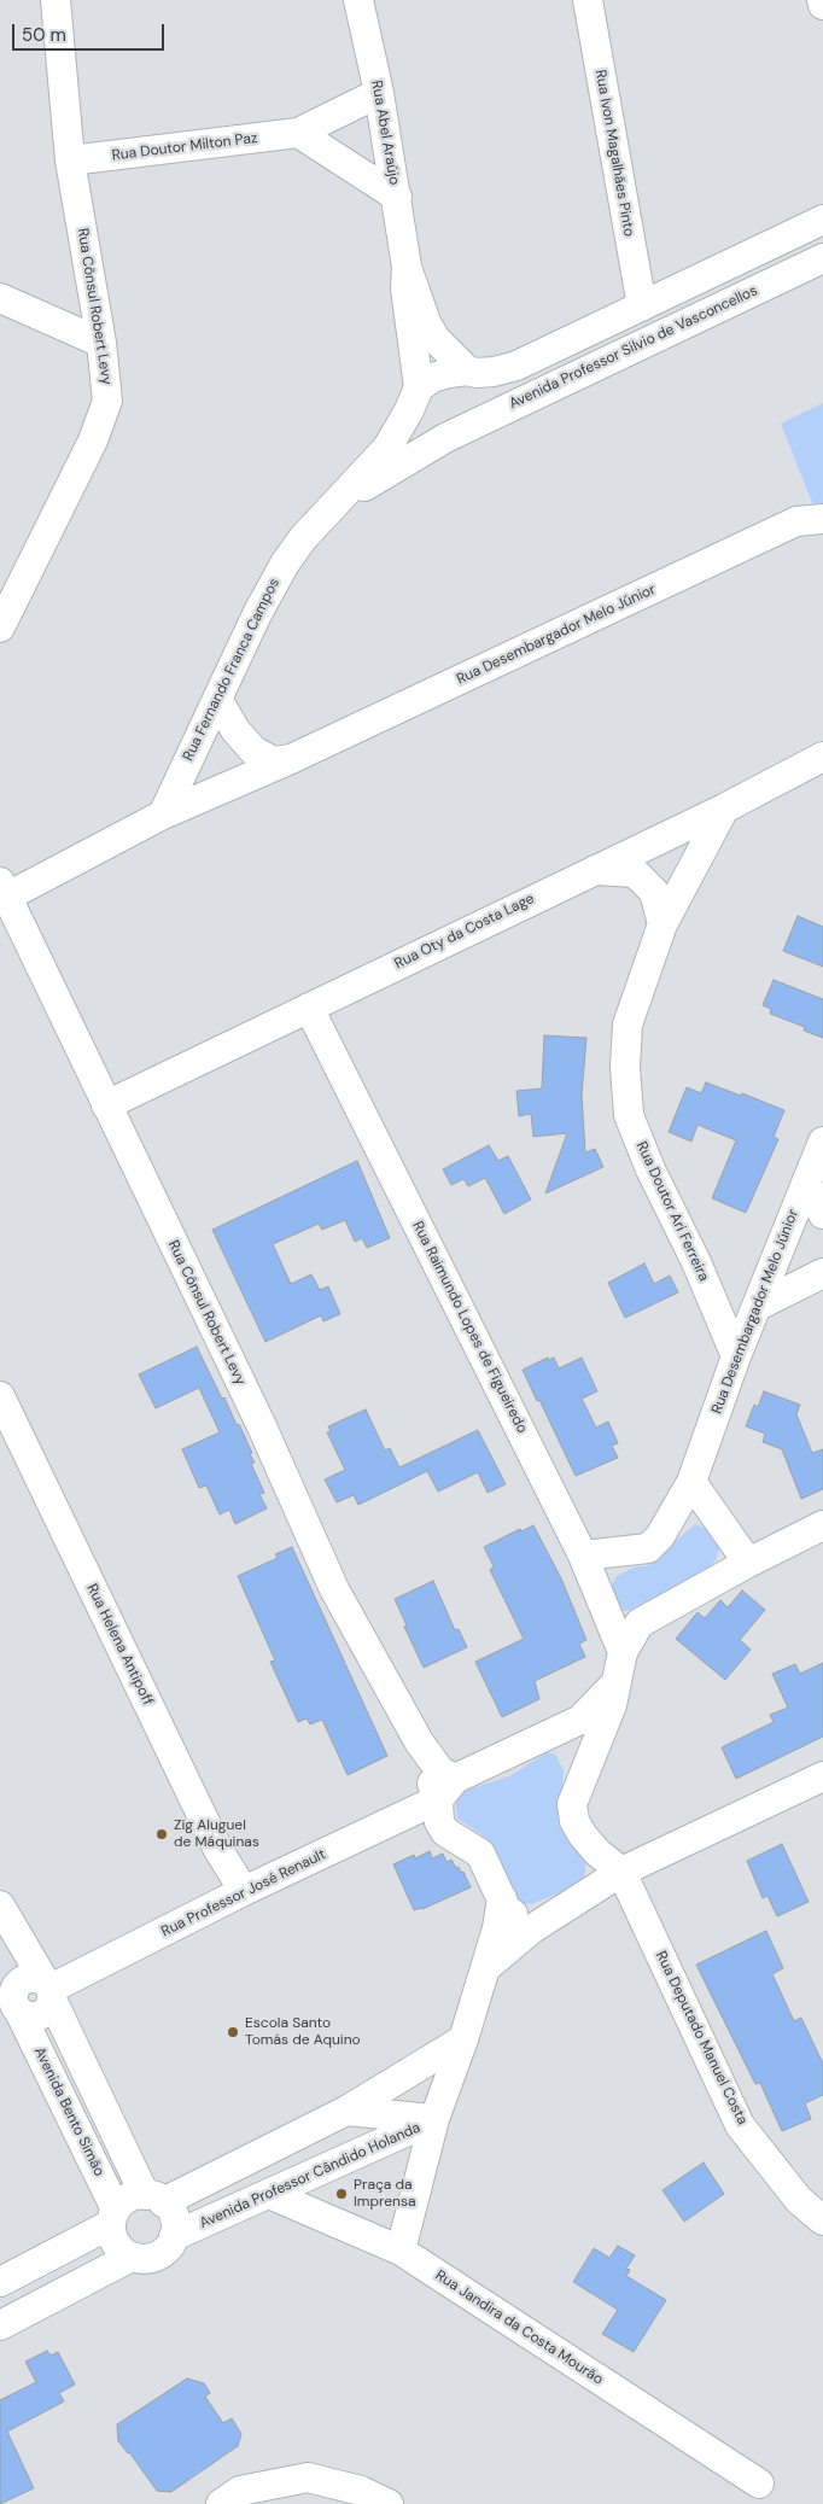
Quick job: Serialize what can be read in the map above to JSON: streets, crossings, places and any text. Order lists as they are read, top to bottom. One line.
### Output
{"streets":{"street":["Rua Abel Araújo","Rua Doutor Milton Paz","Rua Ivon Magalhães Pinto","Rua Cônsul Robert Levy","Avenida Professor Silvio de Vasconcellos","Rua Desembargador Melo Júnior","Rua Fernando Franca Campos","Rua Oty da Costa Lage","Rua Doutor Ari Ferreira","Rua Raimundo Lopes de Figueiredo","Rua Helena Antipoff","Rua Professor José Renault","Rua Deputado Manuel Costa","Avenida Bento Simão","Avenida Professor Cândido Holanda","Rua Jandira da Costa Mourão"]},"crossings":[["Rua Abel Araújo","Rua Doutor Milton Paz"],["Rua Abel Araújo","Rua Fernando Franca Campos"],["Rua Doutor Milton Paz","Rua Cônsul Robert Levy"],["Rua Cônsul Robert Levy","Rua Desembargador Melo Júnior"],["Rua Cônsul Robert Levy","Rua Oty da Costa Lage"],["Rua Cônsul Robert Levy","Rua Professor José Renault"],["Avenida Professor Silvio de Vasconcellos","Rua Fernando Franca Campos"],["Rua Desembargador Melo Júnior","Rua Fernando Franca Campos"],["Rua Desembargador Melo Júnior","Rua Doutor Ari Ferreira"],["Rua Desembargador Melo Júnior","Rua Raimundo Lopes de Figueiredo"],["Rua Oty da Costa Lage","Rua Doutor Ari Ferreira"],["Rua Oty da Costa Lage","Rua Raimundo Lopes de Figueiredo"],["Rua Helena Antipoff","Rua Professor José Renault"],["Rua Professor José Renault","Avenida Bento Simão"],["Avenida Bento Simão","Avenida Professor Cândido Holanda"],["Avenida Professor Cândido Holanda","Rua Jandira da Costa Mourão"]],"places":["Zig Aluguel de Máquinas","Escola Santo Tomás de Aquino","Praça da Imprensa"],"scale_bar":"50 m"}
